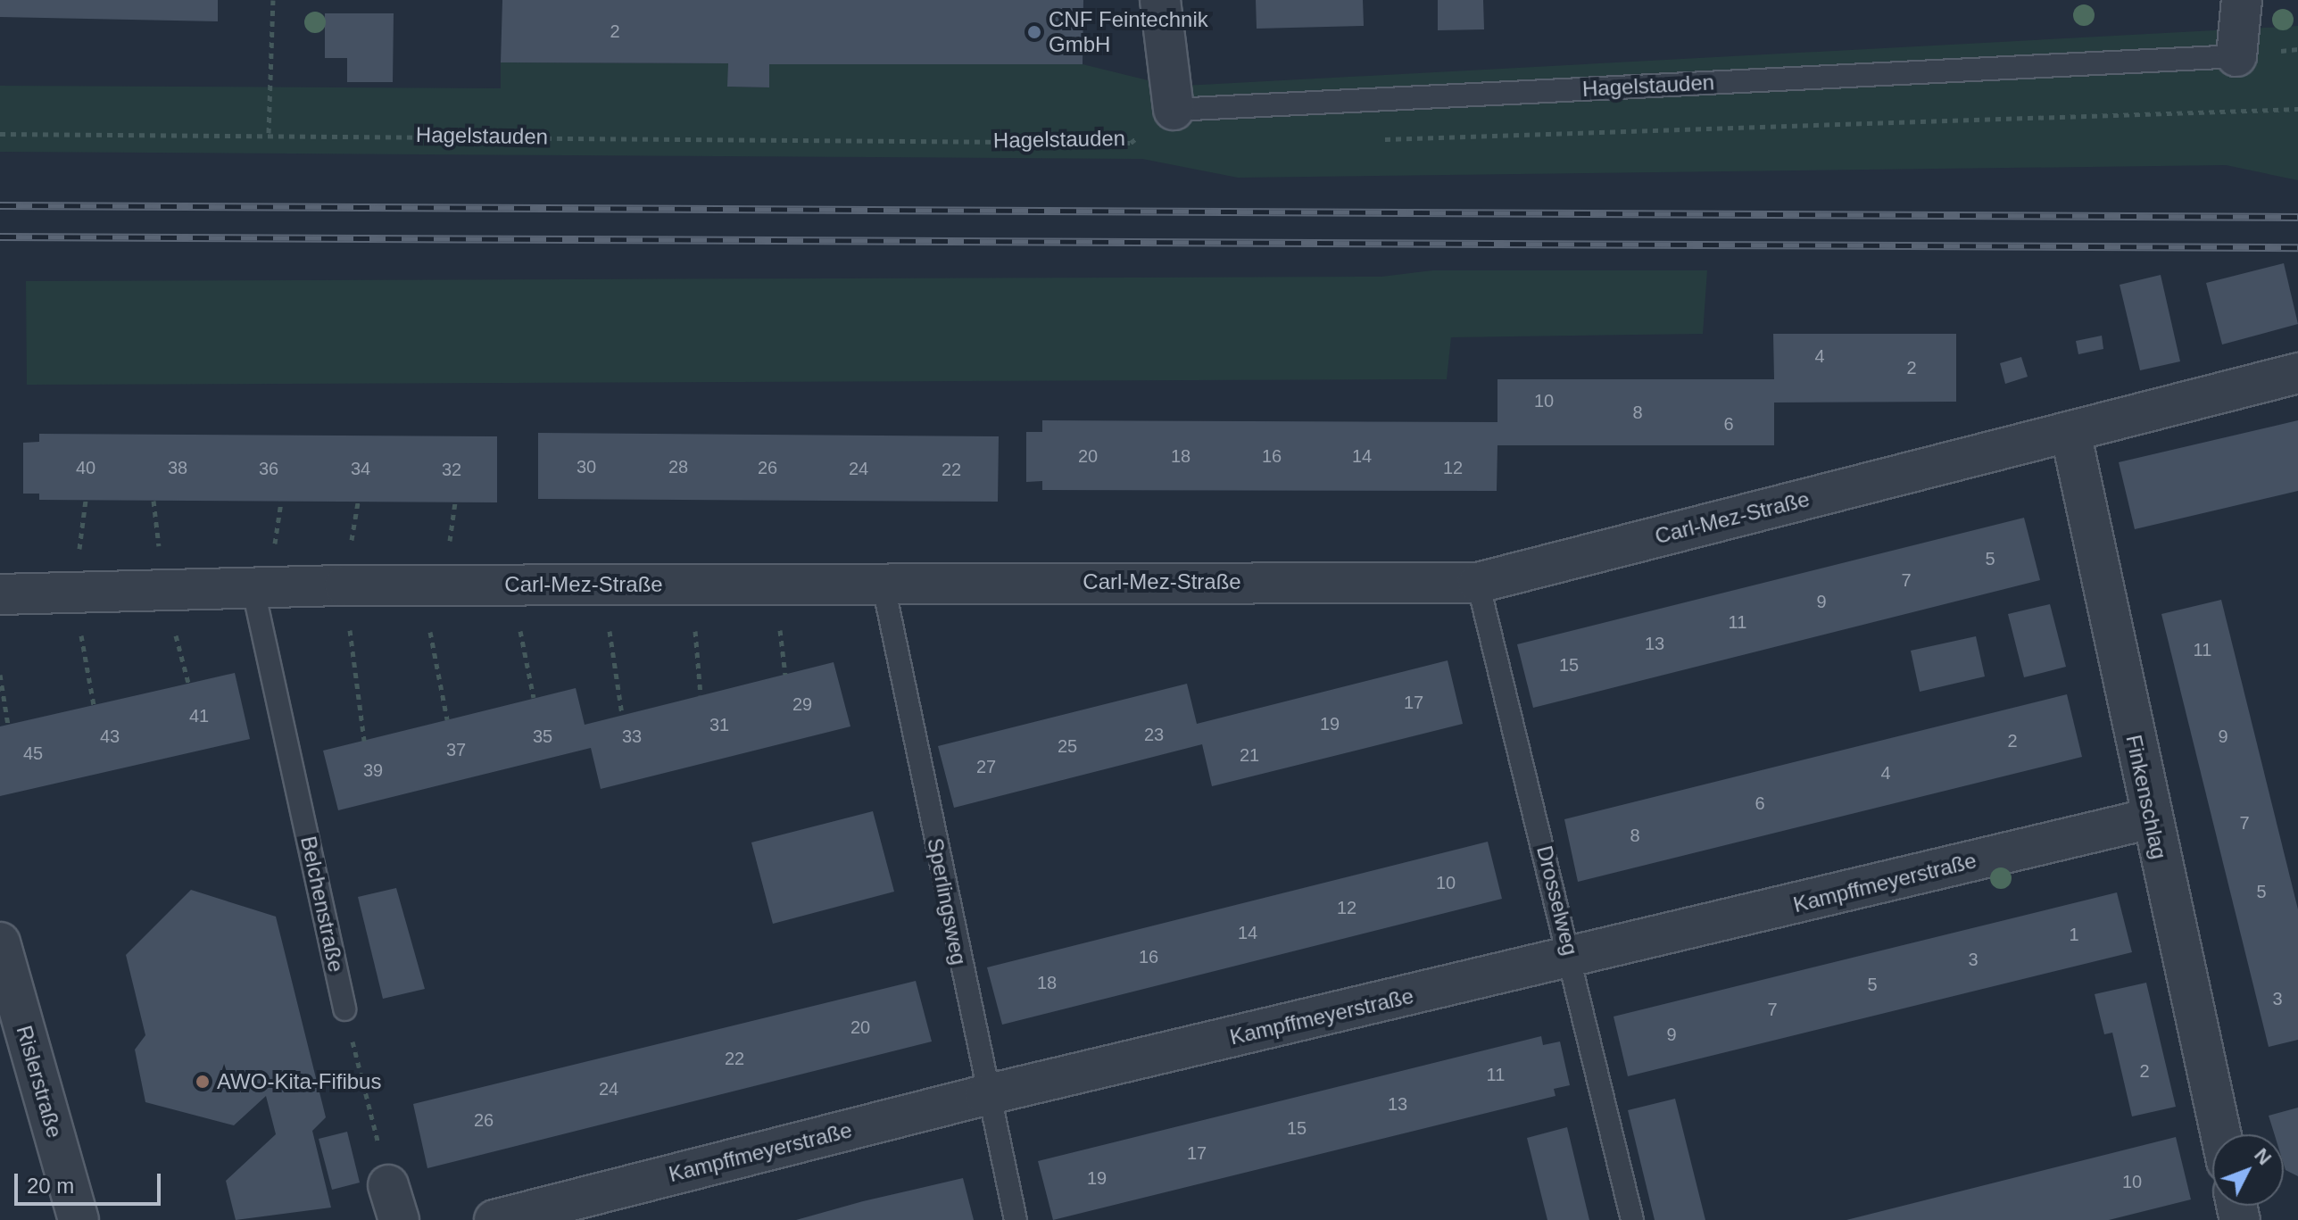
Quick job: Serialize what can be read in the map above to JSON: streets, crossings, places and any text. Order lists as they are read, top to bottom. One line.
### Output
{"streets":{"street":["Carl-Mez-Straße","Finkenschlag","Kampffmeyerstraße","Rislerstraße"],"lane":["Hagelstauden","Drosselweg","Sperlingsweg","Belchenstraße"]},"crossings":[["Carl-Mez-Straße","Finkenschlag"],["Carl-Mez-Straße","Drosselweg"],["Carl-Mez-Straße","Sperlingsweg"],["Carl-Mez-Straße","Belchenstraße"],["Finkenschlag","Kampffmeyerstraße"],["Kampffmeyerstraße","Drosselweg"],["Kampffmeyerstraße","Sperlingsweg"]],"places":["CNF Feintechnik GmbH","AWO-Kita-Fifibus"],"house_numbers":["2","4","2","10","8","6","20","18","16","14","30","28","40","38","26","12","36","34","24","32","22","5","7","9","11","13","11","15","17","29","41","19","31","23","43","35","33","9","2","25","37","45","21","27","39","4","6","7","8","10","5","12","14","1","16","3","18","5","3","7","20","9","22","2","11","24","13","26","15","17","19","10"],"scale_bar":"20 m","north":"top right"}
